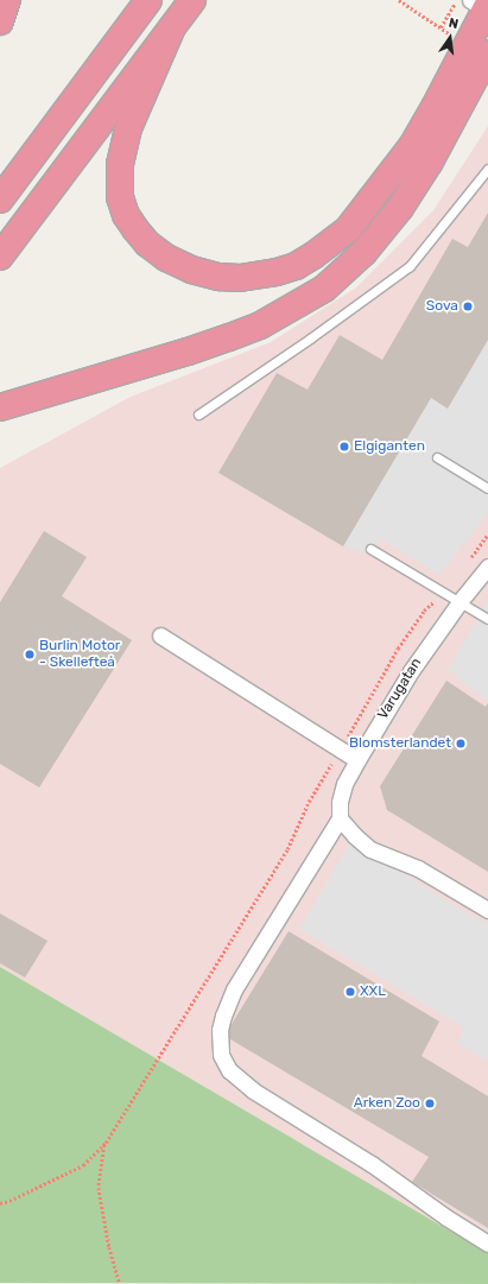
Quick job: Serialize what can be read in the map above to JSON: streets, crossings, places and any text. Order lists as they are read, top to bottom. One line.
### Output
{"streets":{"street":["Varugatan"]},"places":["Sova","Elgiganten","Burlin Motor - Skellefteå","Blomsterlandet","XXL","Arken Zoo"],"north":"top"}
